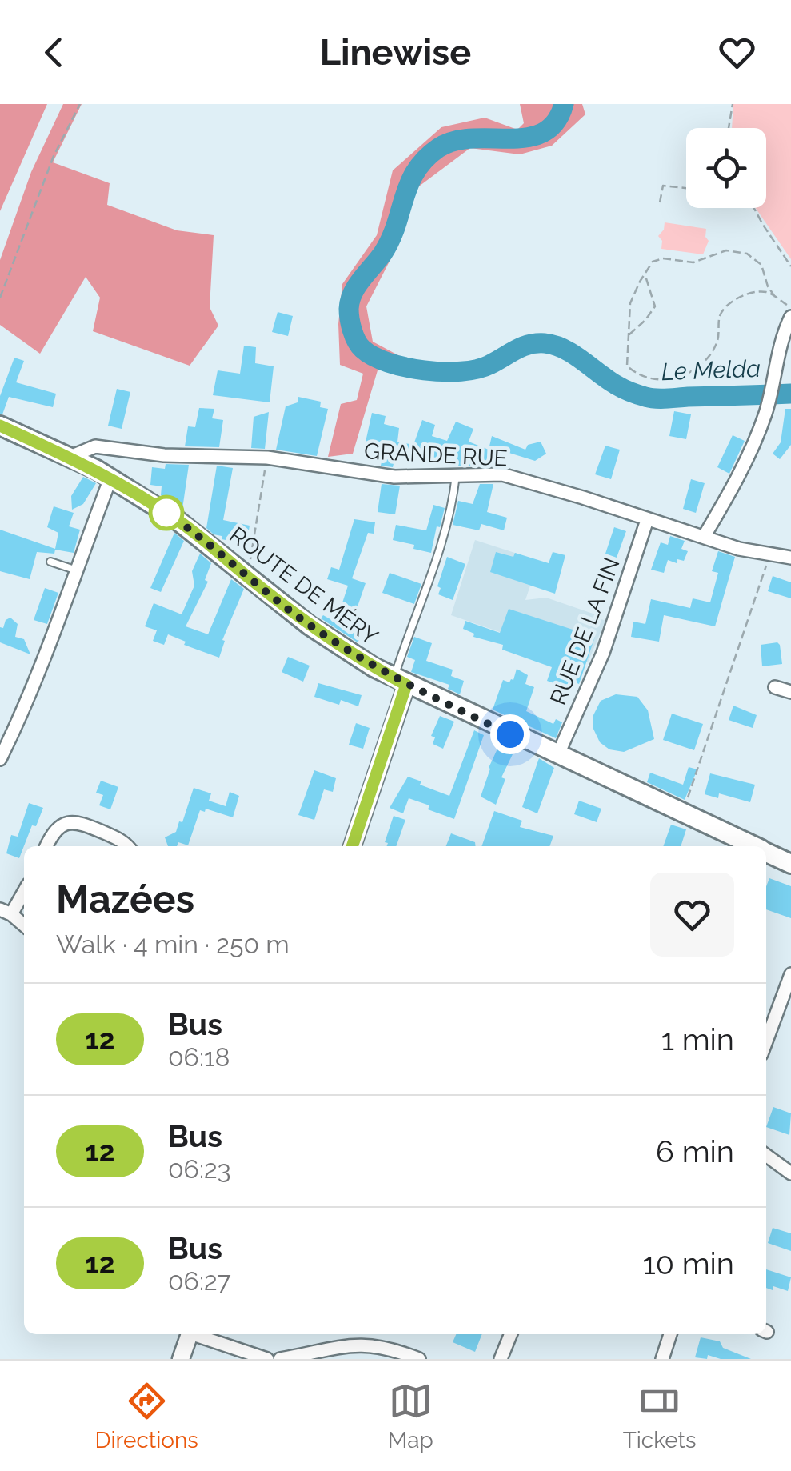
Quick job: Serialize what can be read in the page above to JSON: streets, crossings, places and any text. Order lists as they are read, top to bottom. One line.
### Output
{"streets":{"main road":["ROUTE DE MÉRY"],"street":["GRANDE RUE","RUE DE LA FIN"]},"crossings":[["GRANDE RUE","ROUTE DE MÉRY"],["GRANDE RUE","RUE DE LA FIN"],["ROUTE DE MÉRY","RUE DE LA FIN"]],"water":["Le Melda"],"lines":["bus line 12"],"page":{"header":"Linewise","heading":["Mazées","Walk · 4 min · 250 m"],"list":[{"mark":"12","name":"Bus","note":"06:18","value":"1 min"},{"mark":"12","name":"Bus","note":"06:23","value":"6 min"},{"mark":"12","name":"Bus","note":"06:27","value":"10 min"}],"tabs":["Directions","Map","Tickets"]}}
